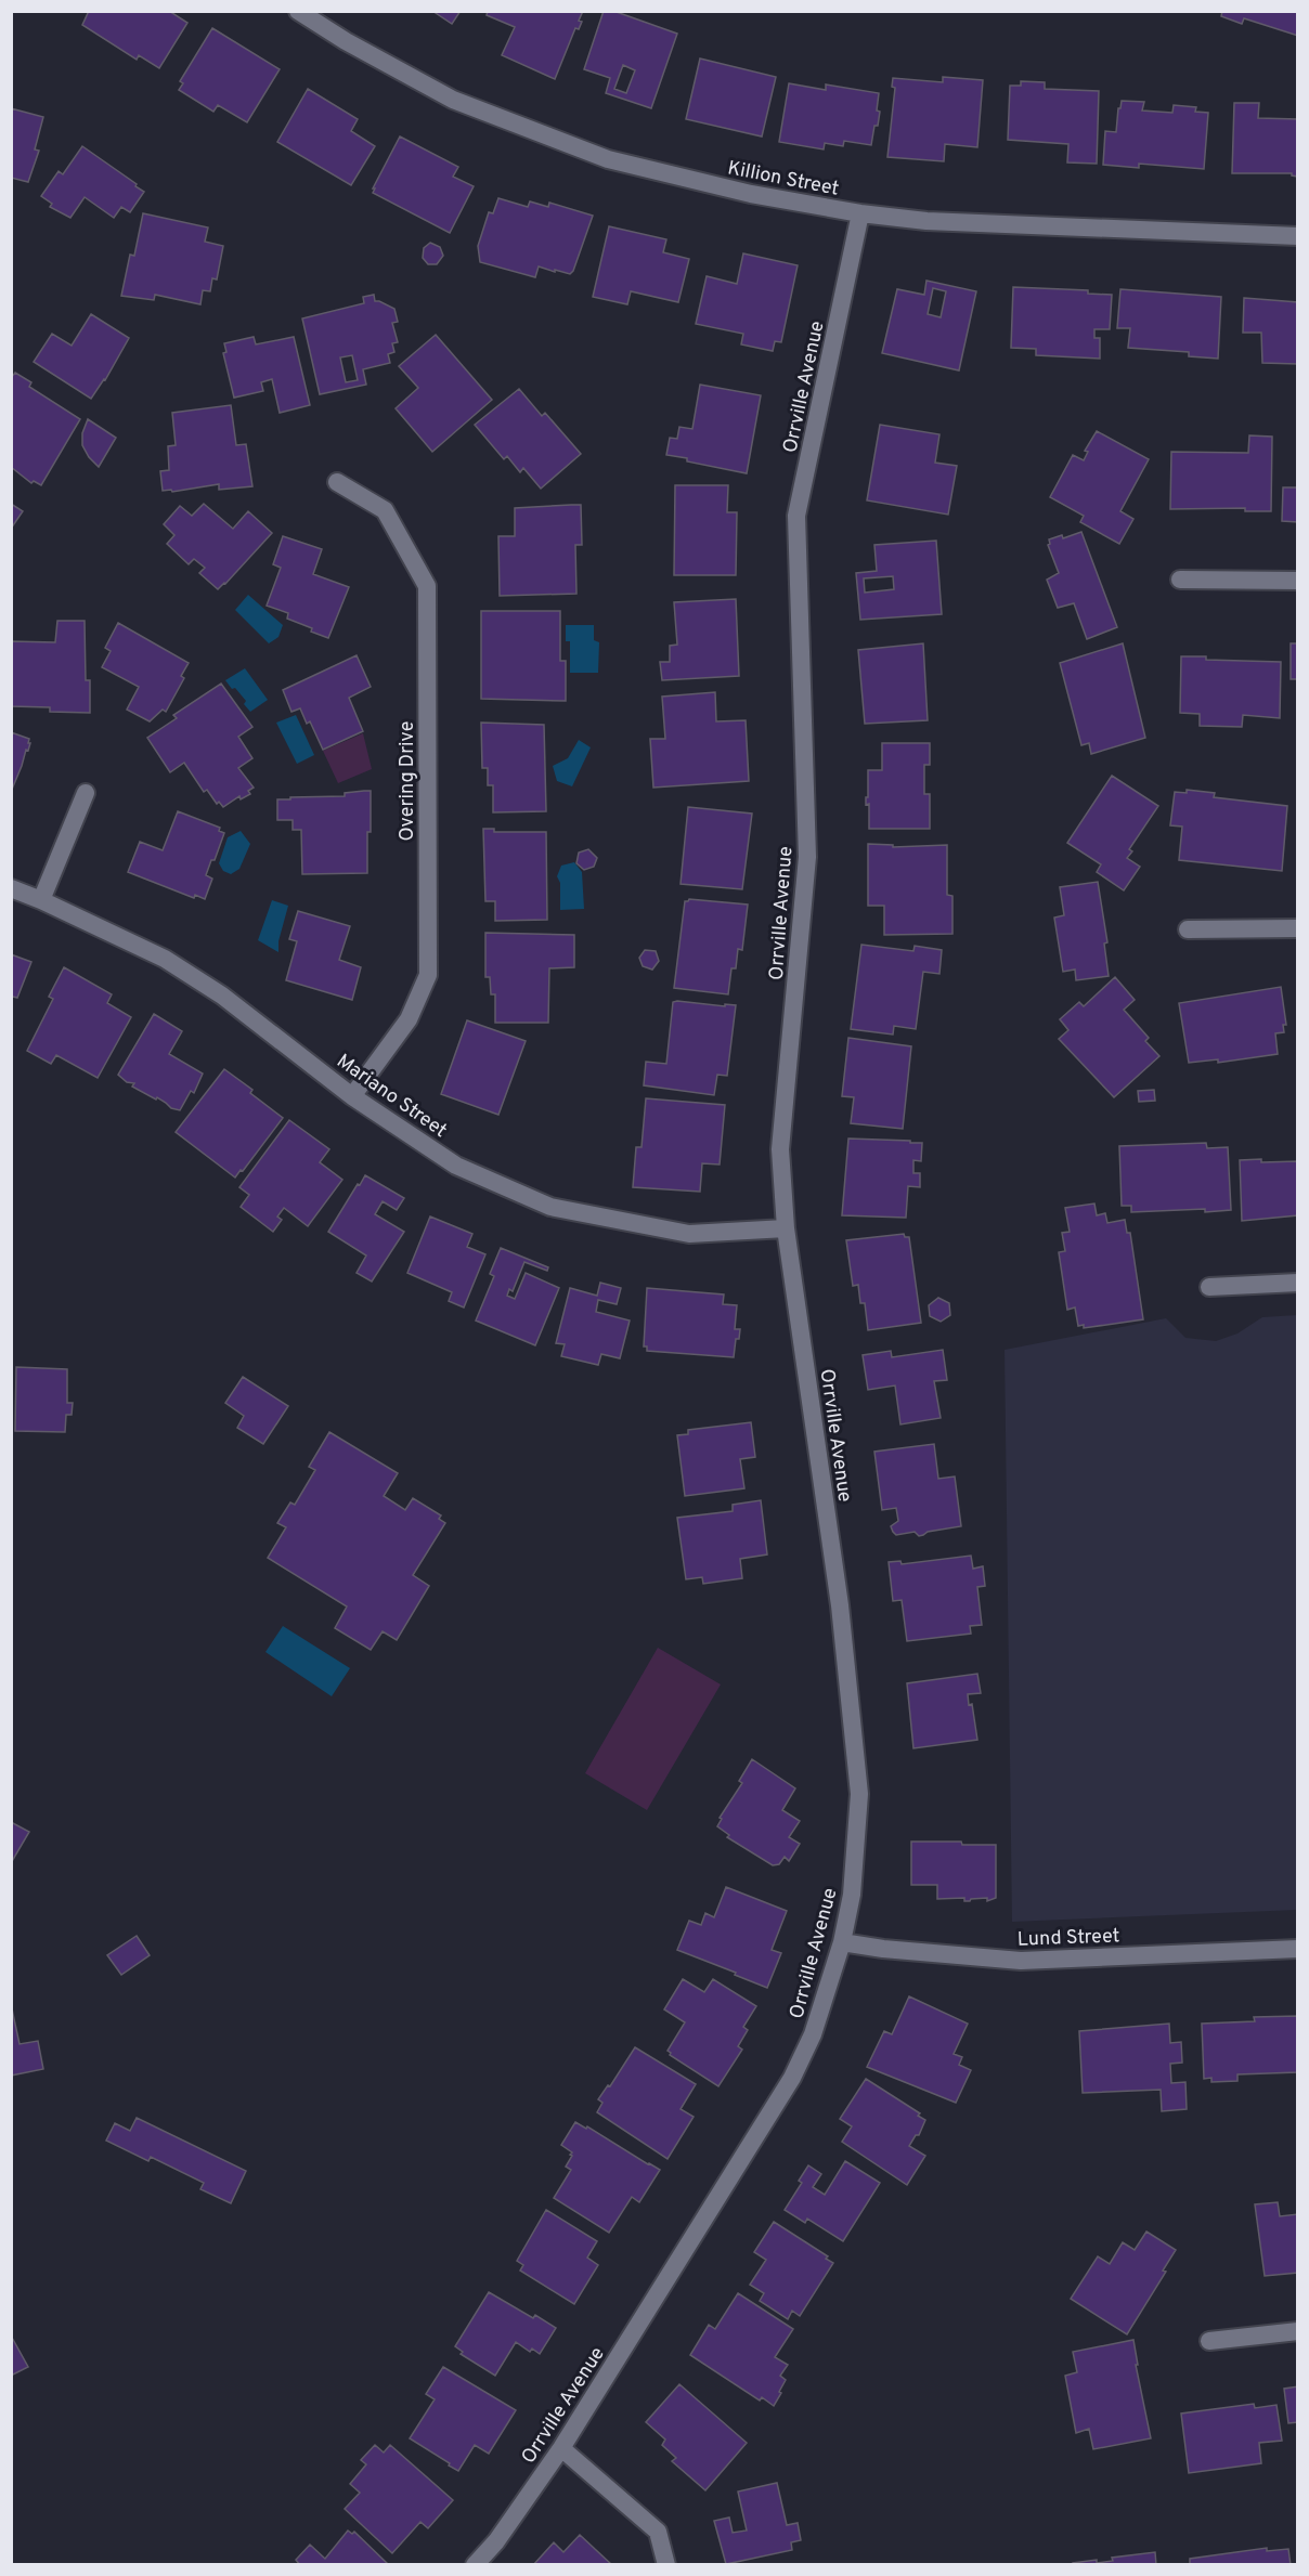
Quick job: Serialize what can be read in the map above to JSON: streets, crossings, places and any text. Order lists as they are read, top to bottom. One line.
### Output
{"streets":{"street":["Killion Street","Orrville Avenue","Overing Drive","Mariano Street","Lund Street"]},"crossings":[["Killion Street","Orrville Avenue"],["Orrville Avenue","Mariano Street"],["Orrville Avenue","Lund Street"],["Overing Drive","Mariano Street"]]}
